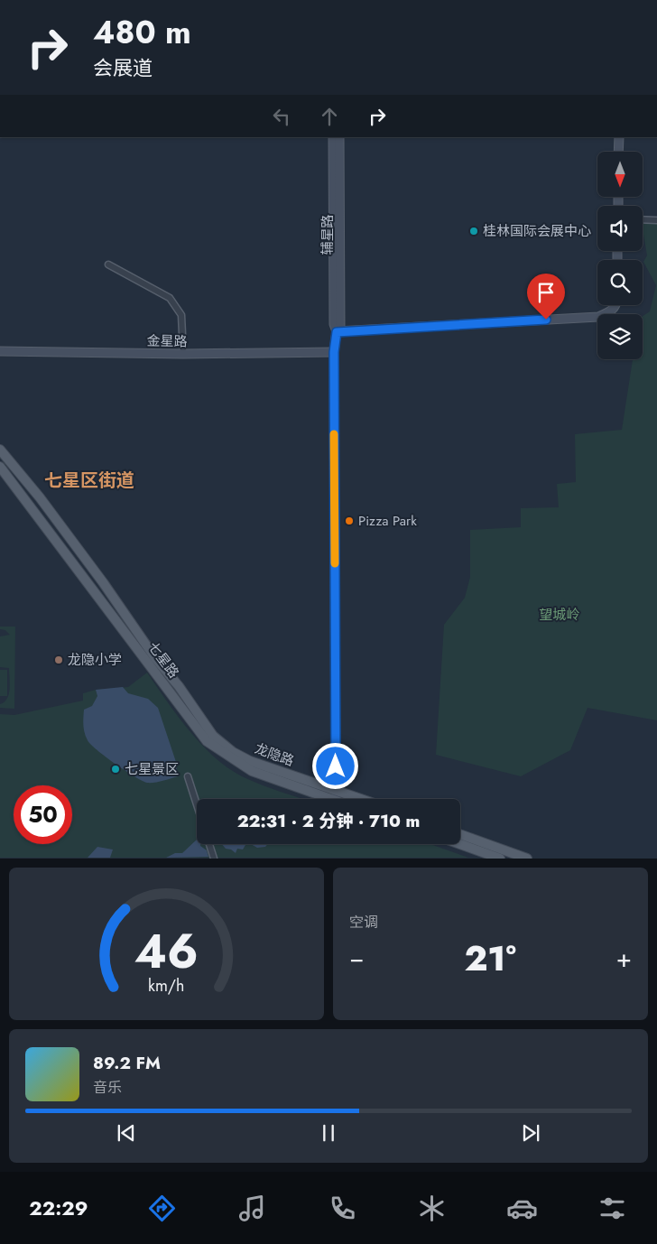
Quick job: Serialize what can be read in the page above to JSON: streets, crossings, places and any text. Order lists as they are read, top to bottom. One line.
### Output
{"streets":{"main road":["辅星路","金星路","七星路","龙隐路"]},"crossings":[["辅星路","金星路"],["辅星路","龙隐路"],["七星路","龙隐路"]],"districts":["七星区街道"],"parks":["望城岭"],"places":["桂林国际会展中心","Pizza Park","龙隐小学","七星景区"],"north":"bottom","page":{"turn":["480 m","会展道"],"limit":"50","trip":"22:31 · 2 分钟 · 710 m","tile":"空调","heat":["−","21°","+"],"song":["89.2 FM","音乐"],"tabs":"22:29","gauge":["46","km/h"]}}
